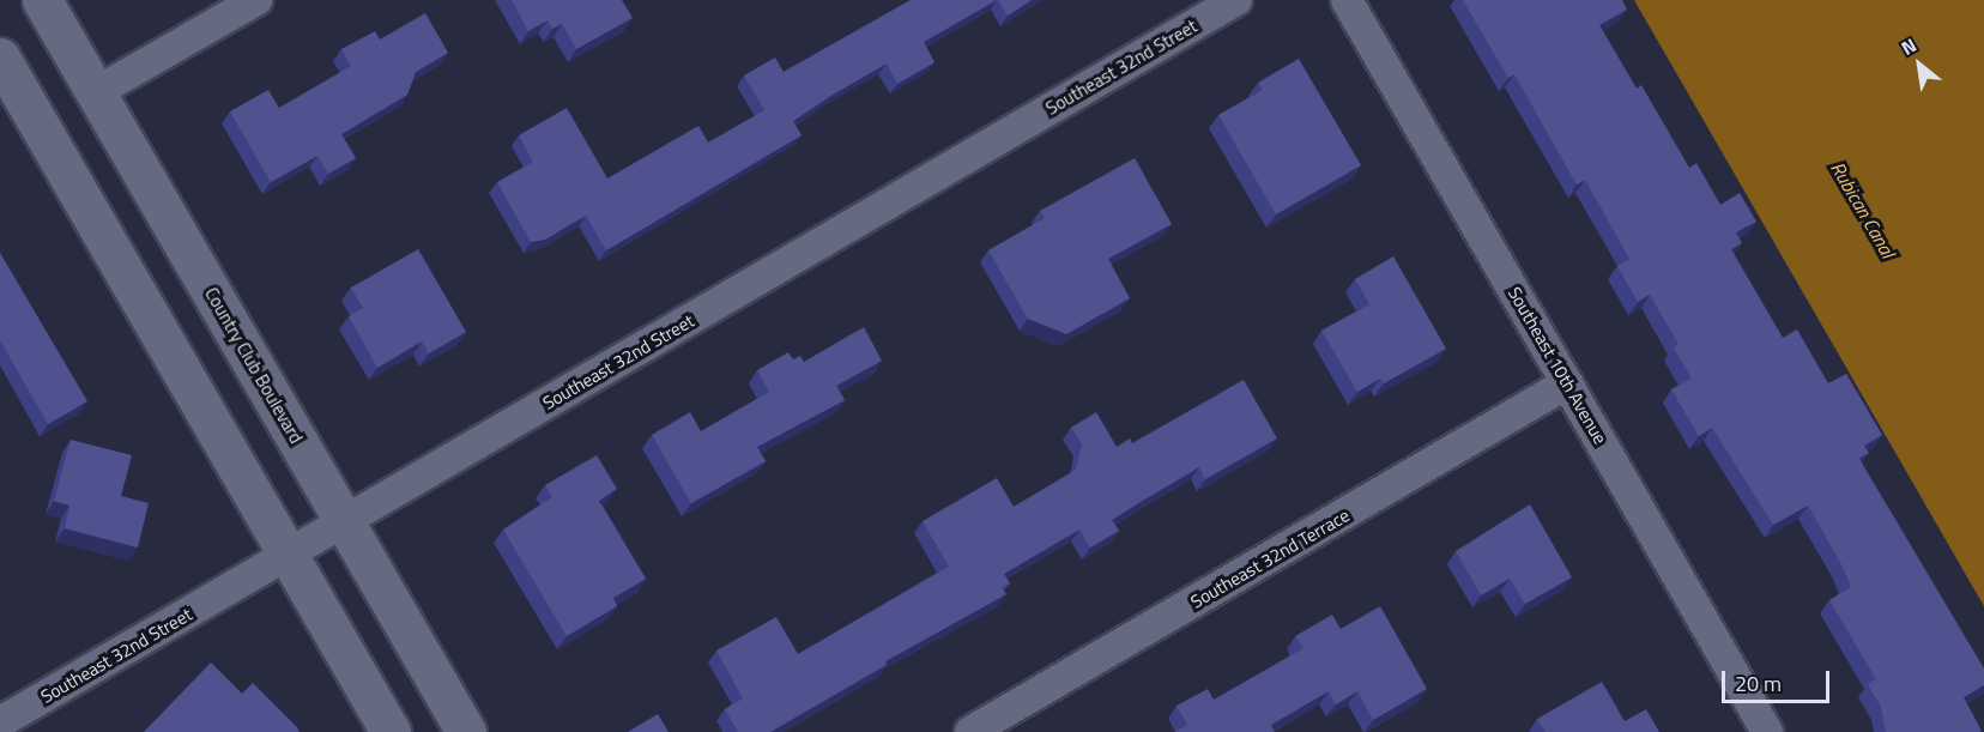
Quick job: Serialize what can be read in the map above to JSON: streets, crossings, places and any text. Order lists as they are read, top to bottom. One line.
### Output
{"streets":{"main road":["Country Club Boulevard"],"street":["Southeast 32nd Street","Southeast 10th Avenue","Southeast 32nd Terrace"]},"crossings":[["Southeast 32nd Street","Country Club Boulevard"],["Southeast 10th Avenue","Southeast 32nd Terrace"]],"water":["Rubican Canal"],"scale_bar":"20 m","north":"top left"}
